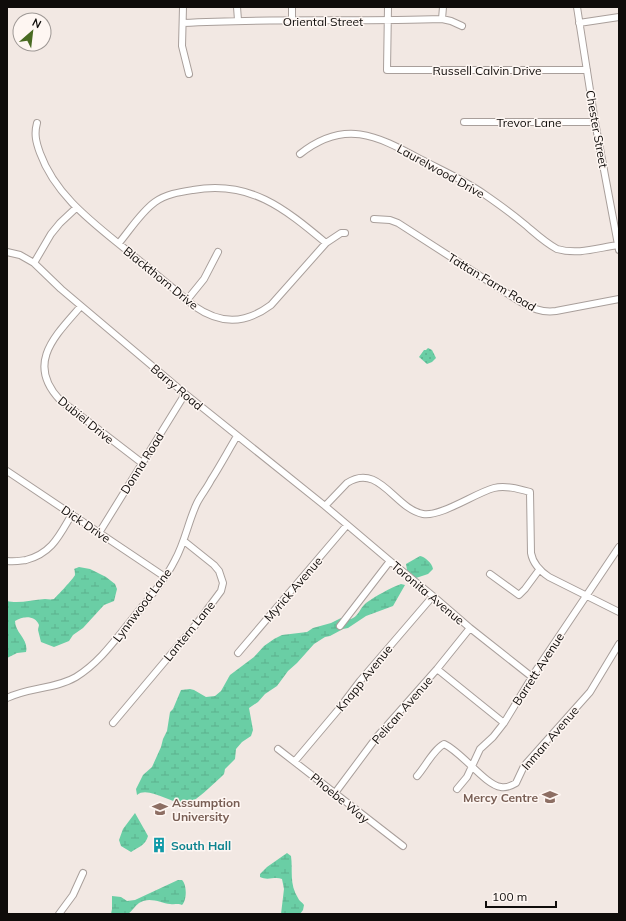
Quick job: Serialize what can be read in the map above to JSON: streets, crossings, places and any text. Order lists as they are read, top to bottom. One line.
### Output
{"streets":{"street":["Oriental Street","Russell Calvin Drive","Trevor Lane","Chester Street","Laurelwood Drive","Blackthorn Drive","Tattan Farm Road","Barry Road","Dubiel Drive","Donna Road","Dick Drive","Myrick Avenue","Toronita Avenue","Lynnwood Lane","Lantern Lane","Barrett Avenue","Knapp Avenue","Pelican Avenue","Inman Avenue","Phoebe Way"]},"crossings":[["Oriental Street","Russell Calvin Drive"],["Russell Calvin Drive","Chester Street"],["Trevor Lane","Chester Street"],["Chester Street","Laurelwood Drive"],["Barry Road","Dubiel Drive"],["Barry Road","Donna Road"],["Barry Road","Toronita Avenue"],["Barry Road","Lynnwood Lane"],["Dubiel Drive","Donna Road"],["Donna Road","Dick Drive"],["Dick Drive","Lynnwood Lane"],["Myrick Avenue","Toronita Avenue"],["Toronita Avenue","Barrett Avenue"],["Toronita Avenue","Knapp Avenue"],["Toronita Avenue","Pelican Avenue"],["Lynnwood Lane","Lantern Lane"],["Barrett Avenue","Inman Avenue"],["Knapp Avenue","Phoebe Way"],["Pelican Avenue","Phoebe Way"]],"places":{"school or university":["Mercy Centre","Assumption University"],"building":["South Hall"]},"scale_bar":"100 m","north":"top right"}
